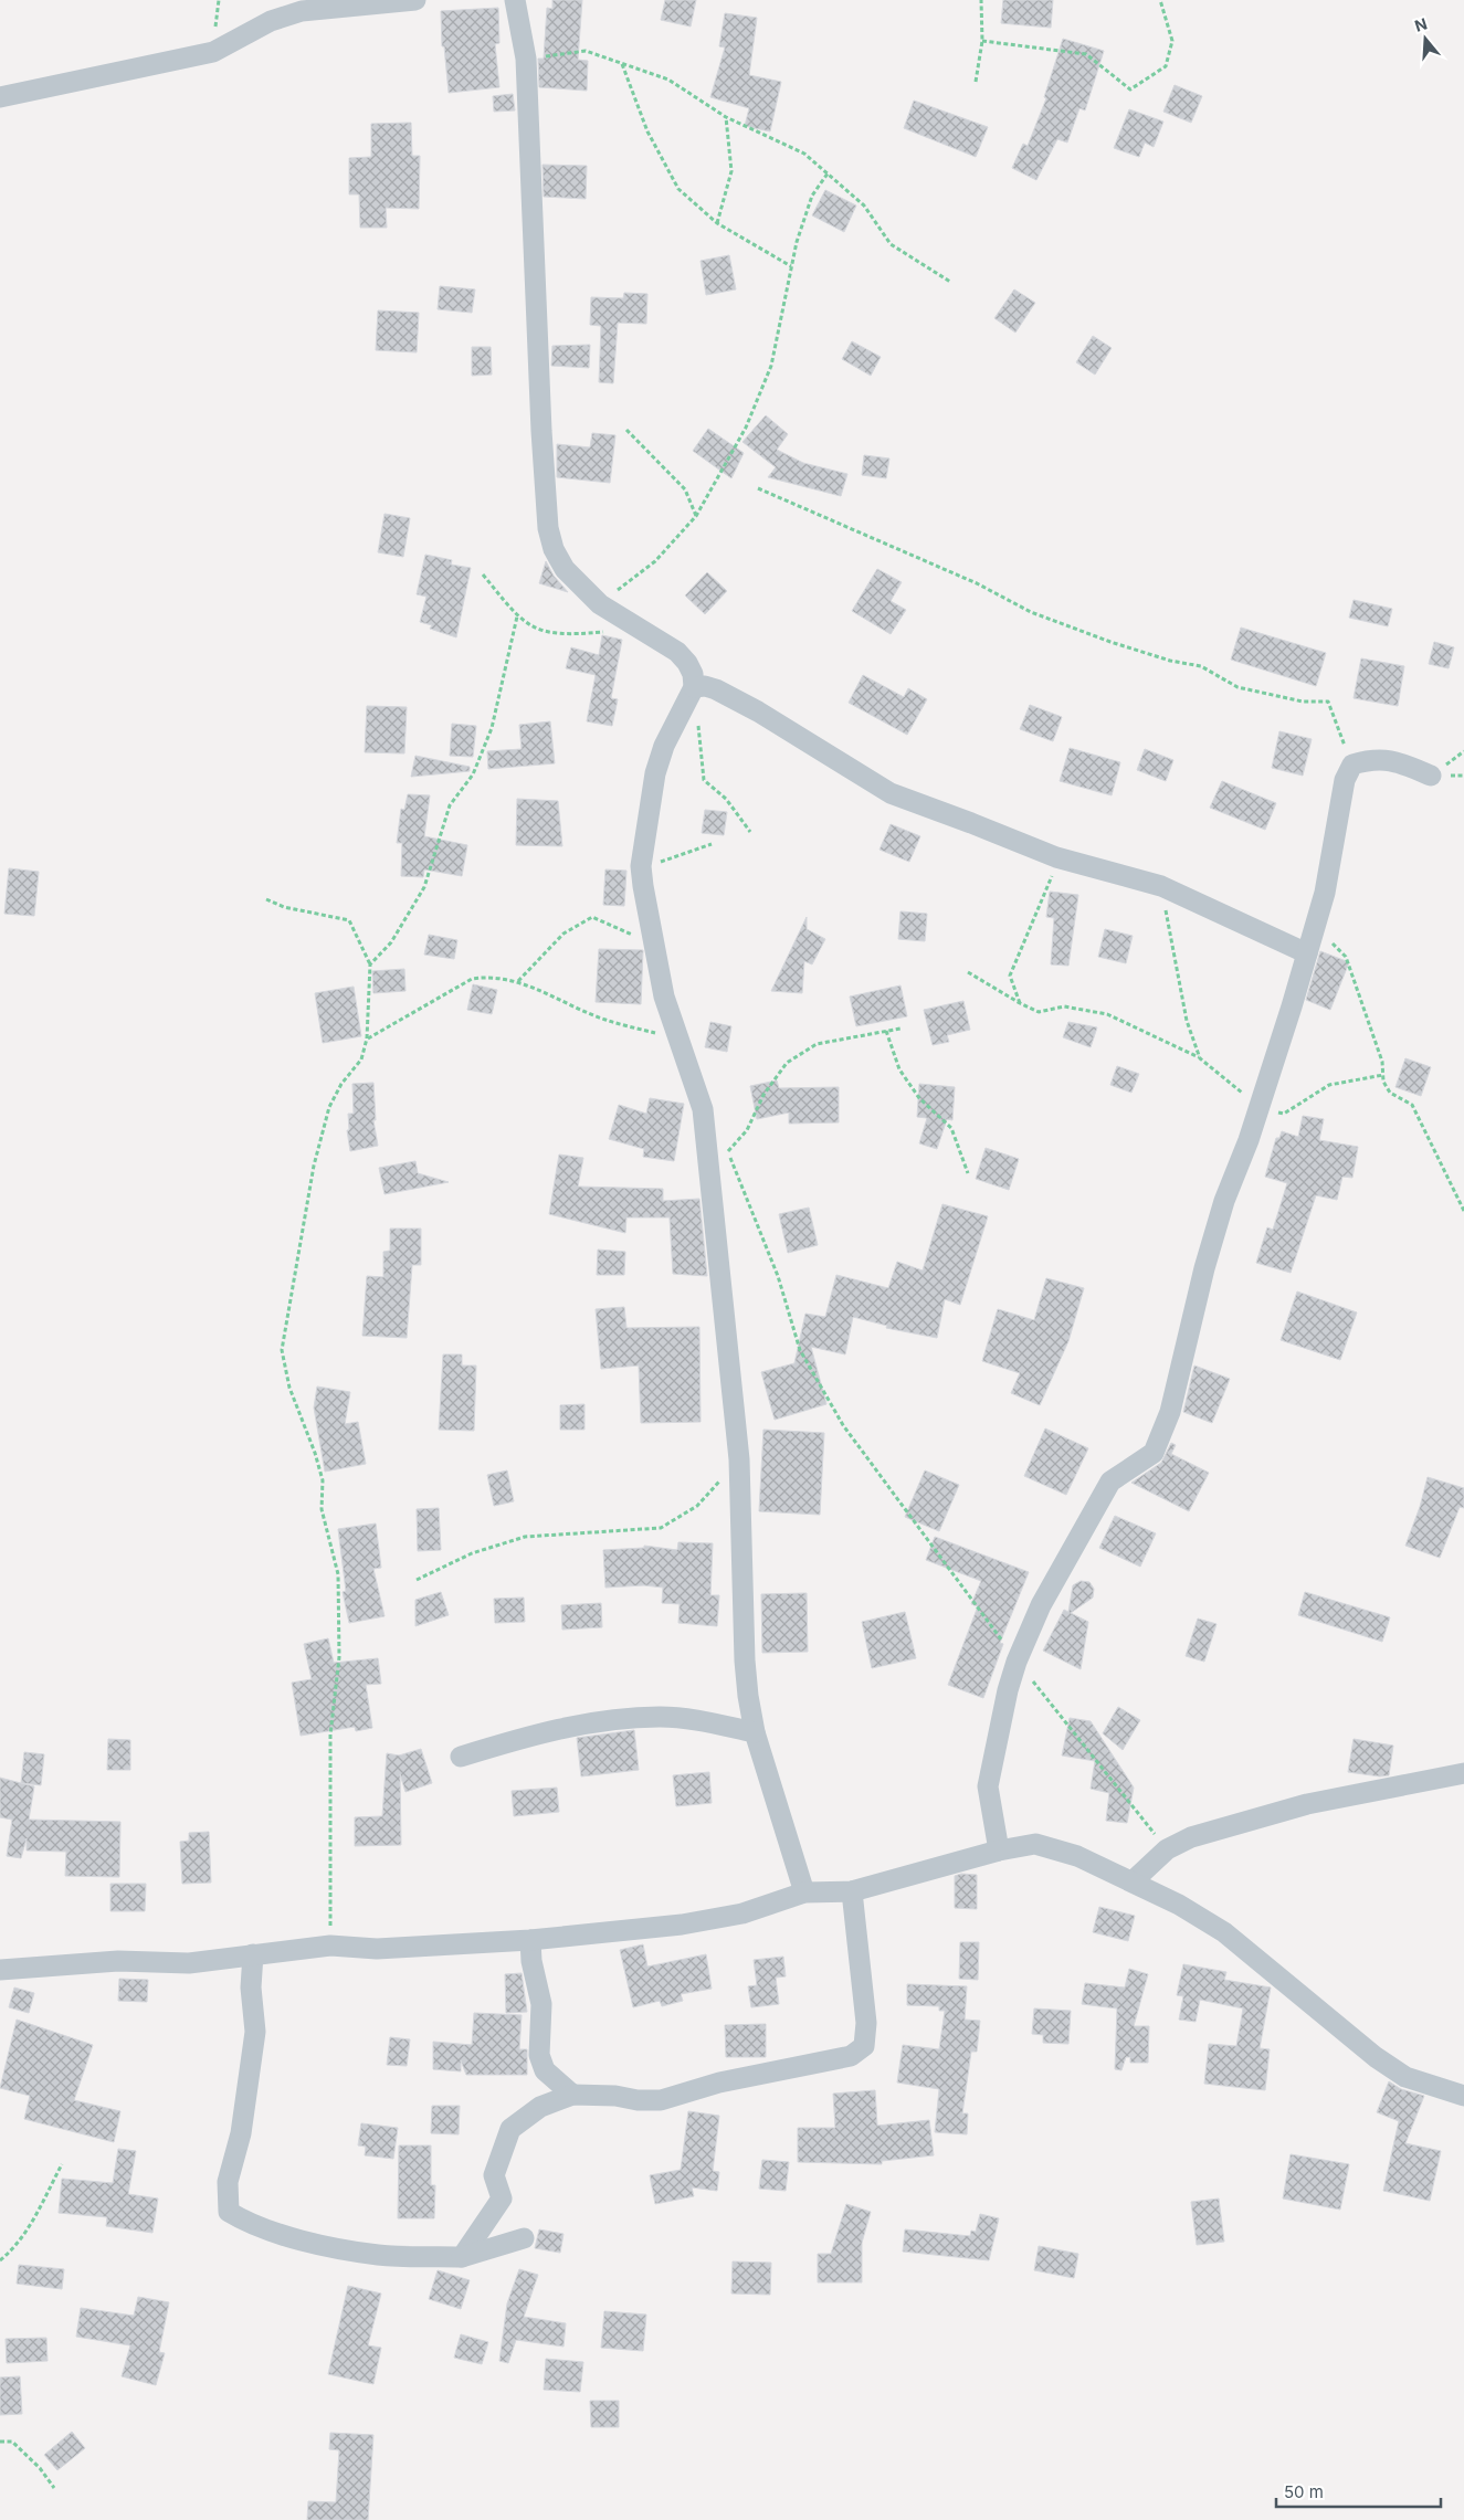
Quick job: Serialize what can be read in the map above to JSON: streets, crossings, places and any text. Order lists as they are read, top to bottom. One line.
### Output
{"scale_bar":"50 m","north":"top"}
